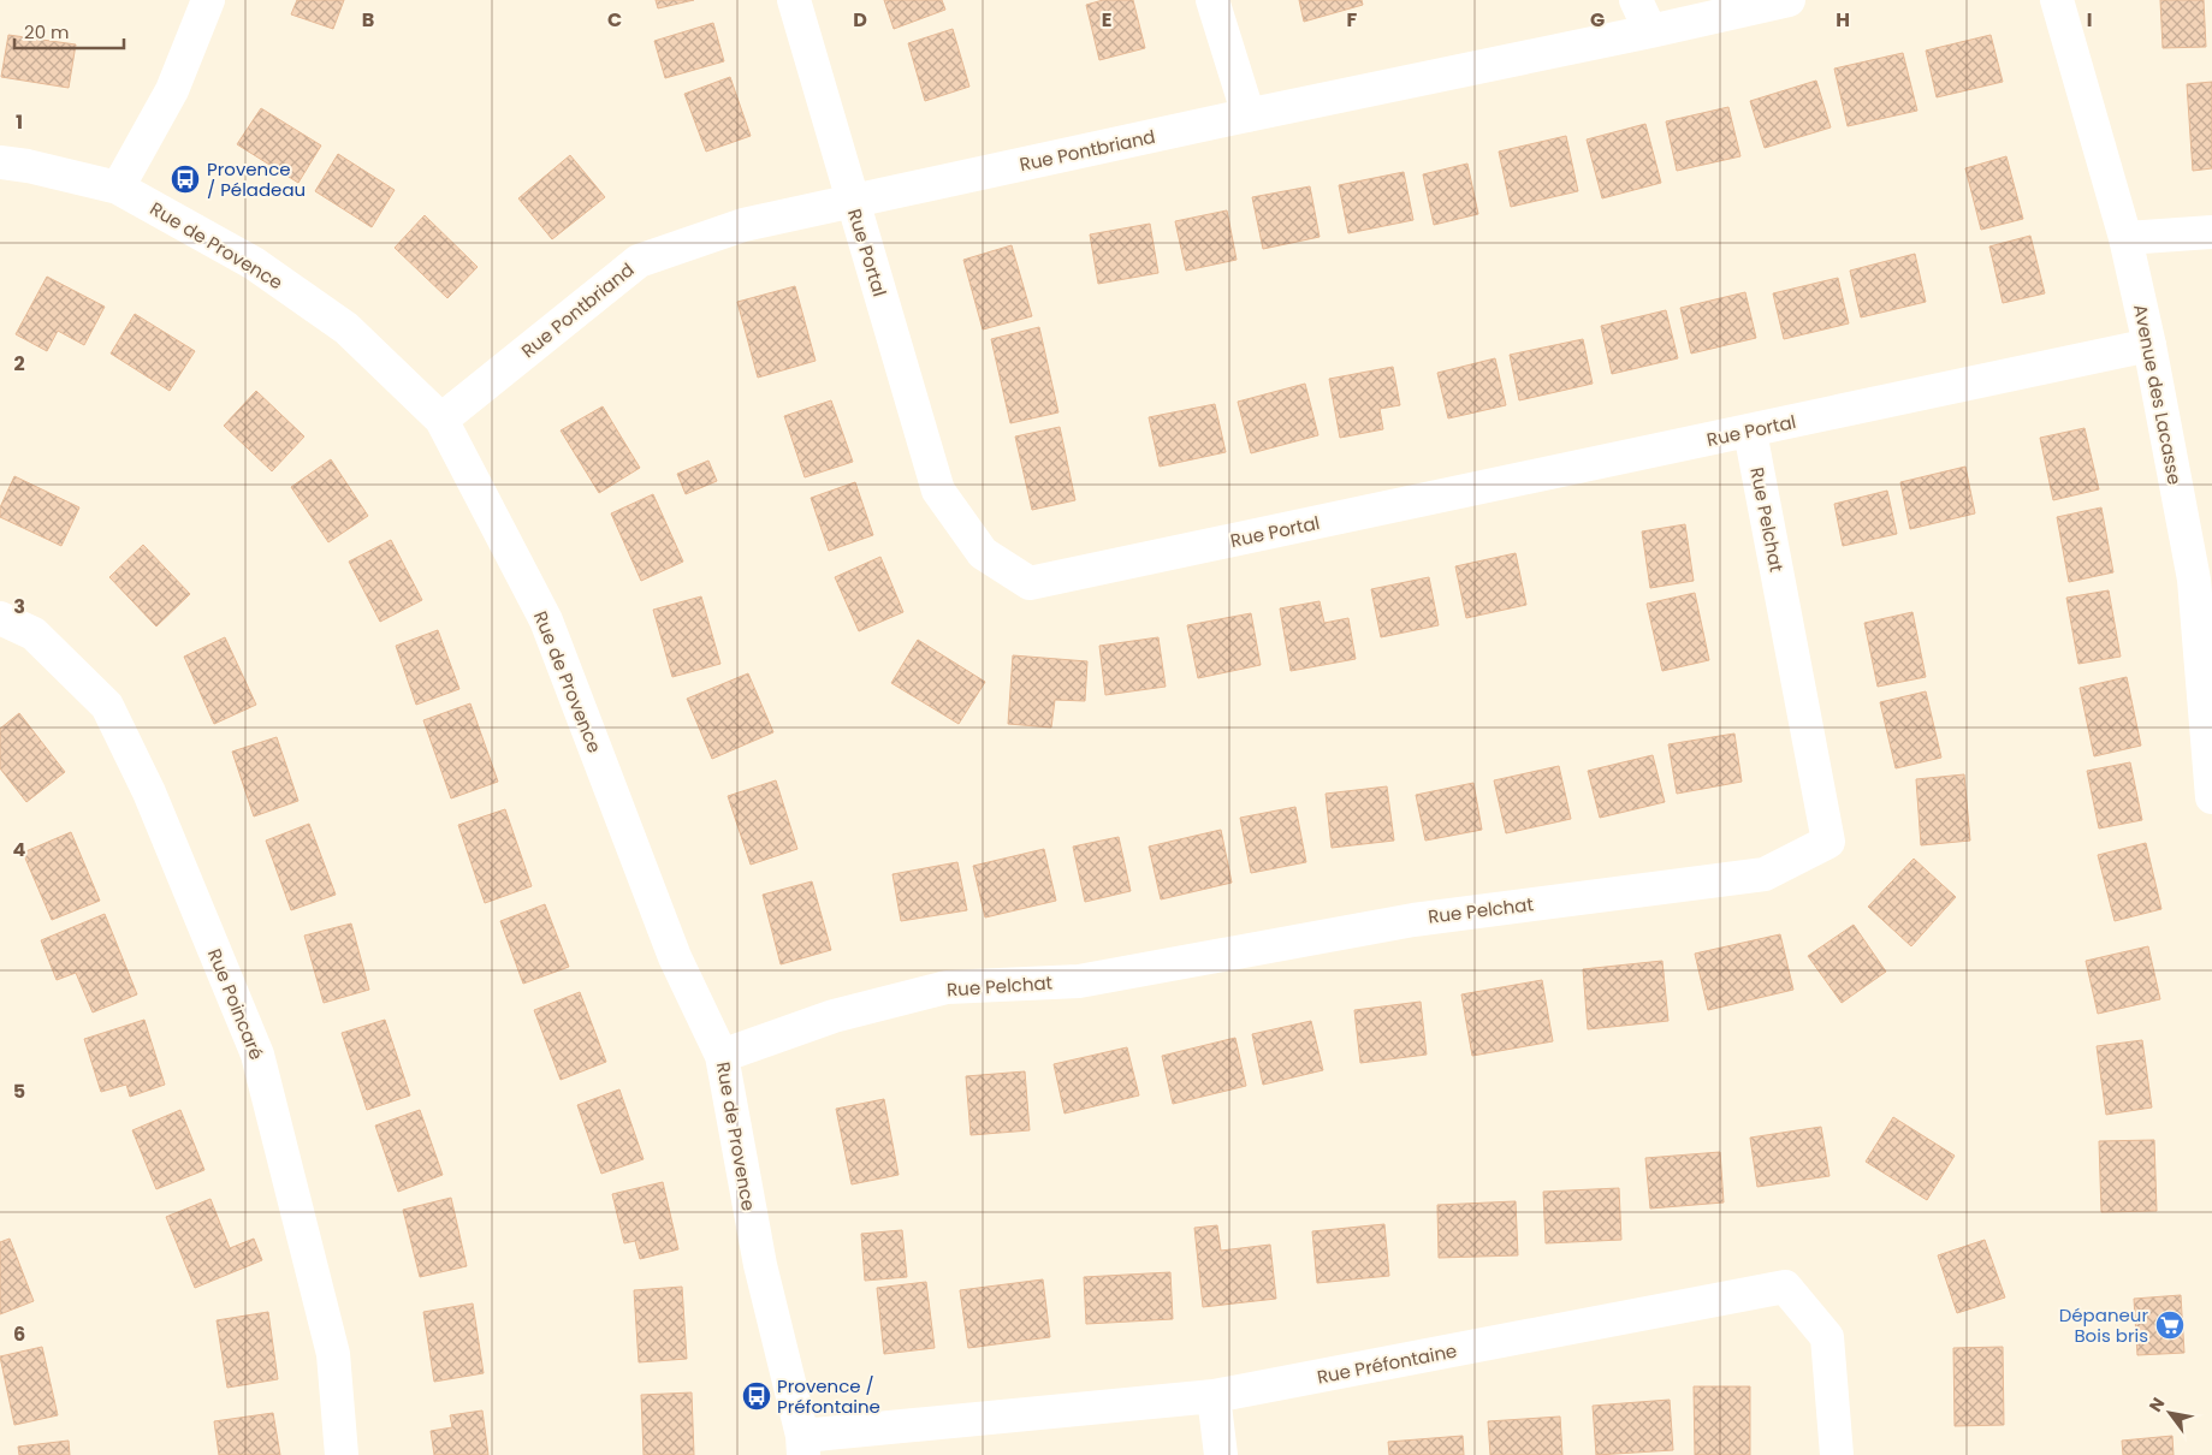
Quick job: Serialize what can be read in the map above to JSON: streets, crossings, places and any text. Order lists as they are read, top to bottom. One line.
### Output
{"streets":{"street":["Rue Pontbriand","Rue de Provence","Rue Portal","Avenue des Lacasse","Rue Pelchat","Rue Poincaré","Rue Préfontaine"]},"crossings":[["Rue Pontbriand","Rue de Provence"],["Rue Pontbriand","Rue Portal"],["Rue de Provence","Rue Pelchat"],["Rue de Provence","Rue Préfontaine"],["Rue Portal","Avenue des Lacasse"],["Rue Portal","Rue Pelchat"]],"places":{"bus stop":["Provence / Péladeau","Provence / Préfontaine"],"supermarket":["Dépaneur Bois bris"]},"scale_bar":"20 m","north":"top left","grid":{"columns":["B","C","D","E","F","G","H","I"],"rows":["1","2","3","4","5","6"]}}
